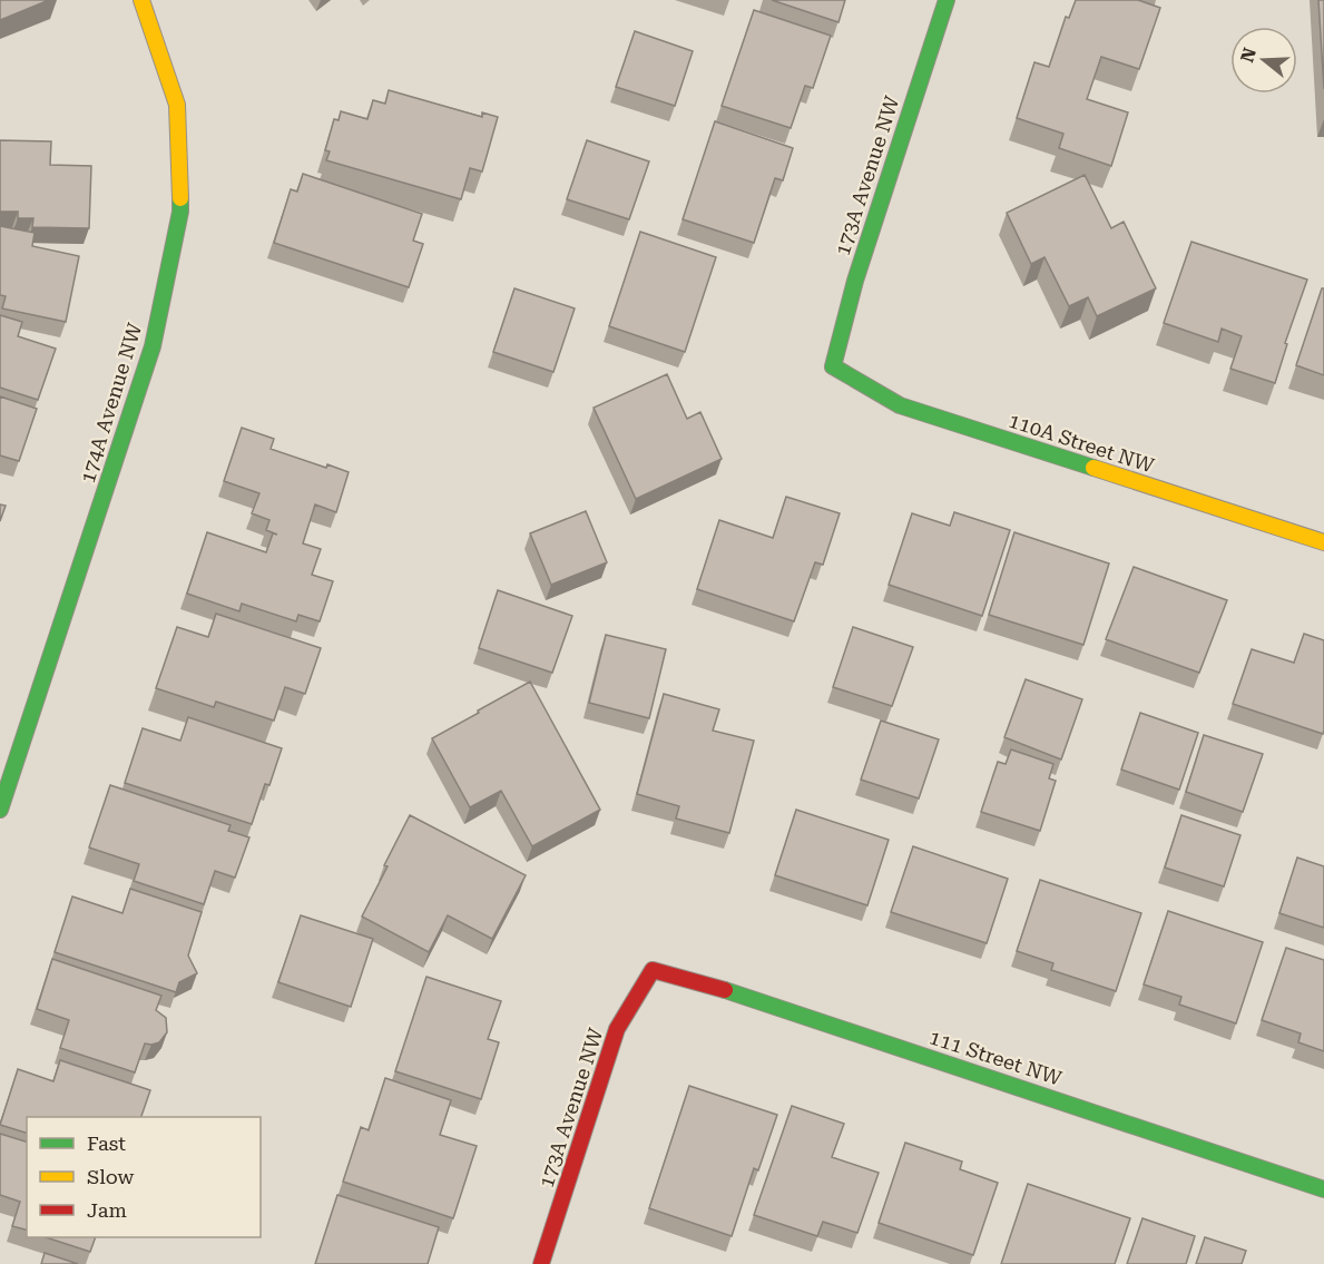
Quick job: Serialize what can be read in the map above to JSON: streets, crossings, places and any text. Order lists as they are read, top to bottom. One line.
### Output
{"streets":{"street":["173A Avenue NW","174A Avenue NW","110A Street NW","111 Street NW"]},"crossings":[["173A Avenue NW","110A Street NW"],["173A Avenue NW","111 Street NW"]],"legend":["Fast","Slow","Jam"],"north":"left"}
